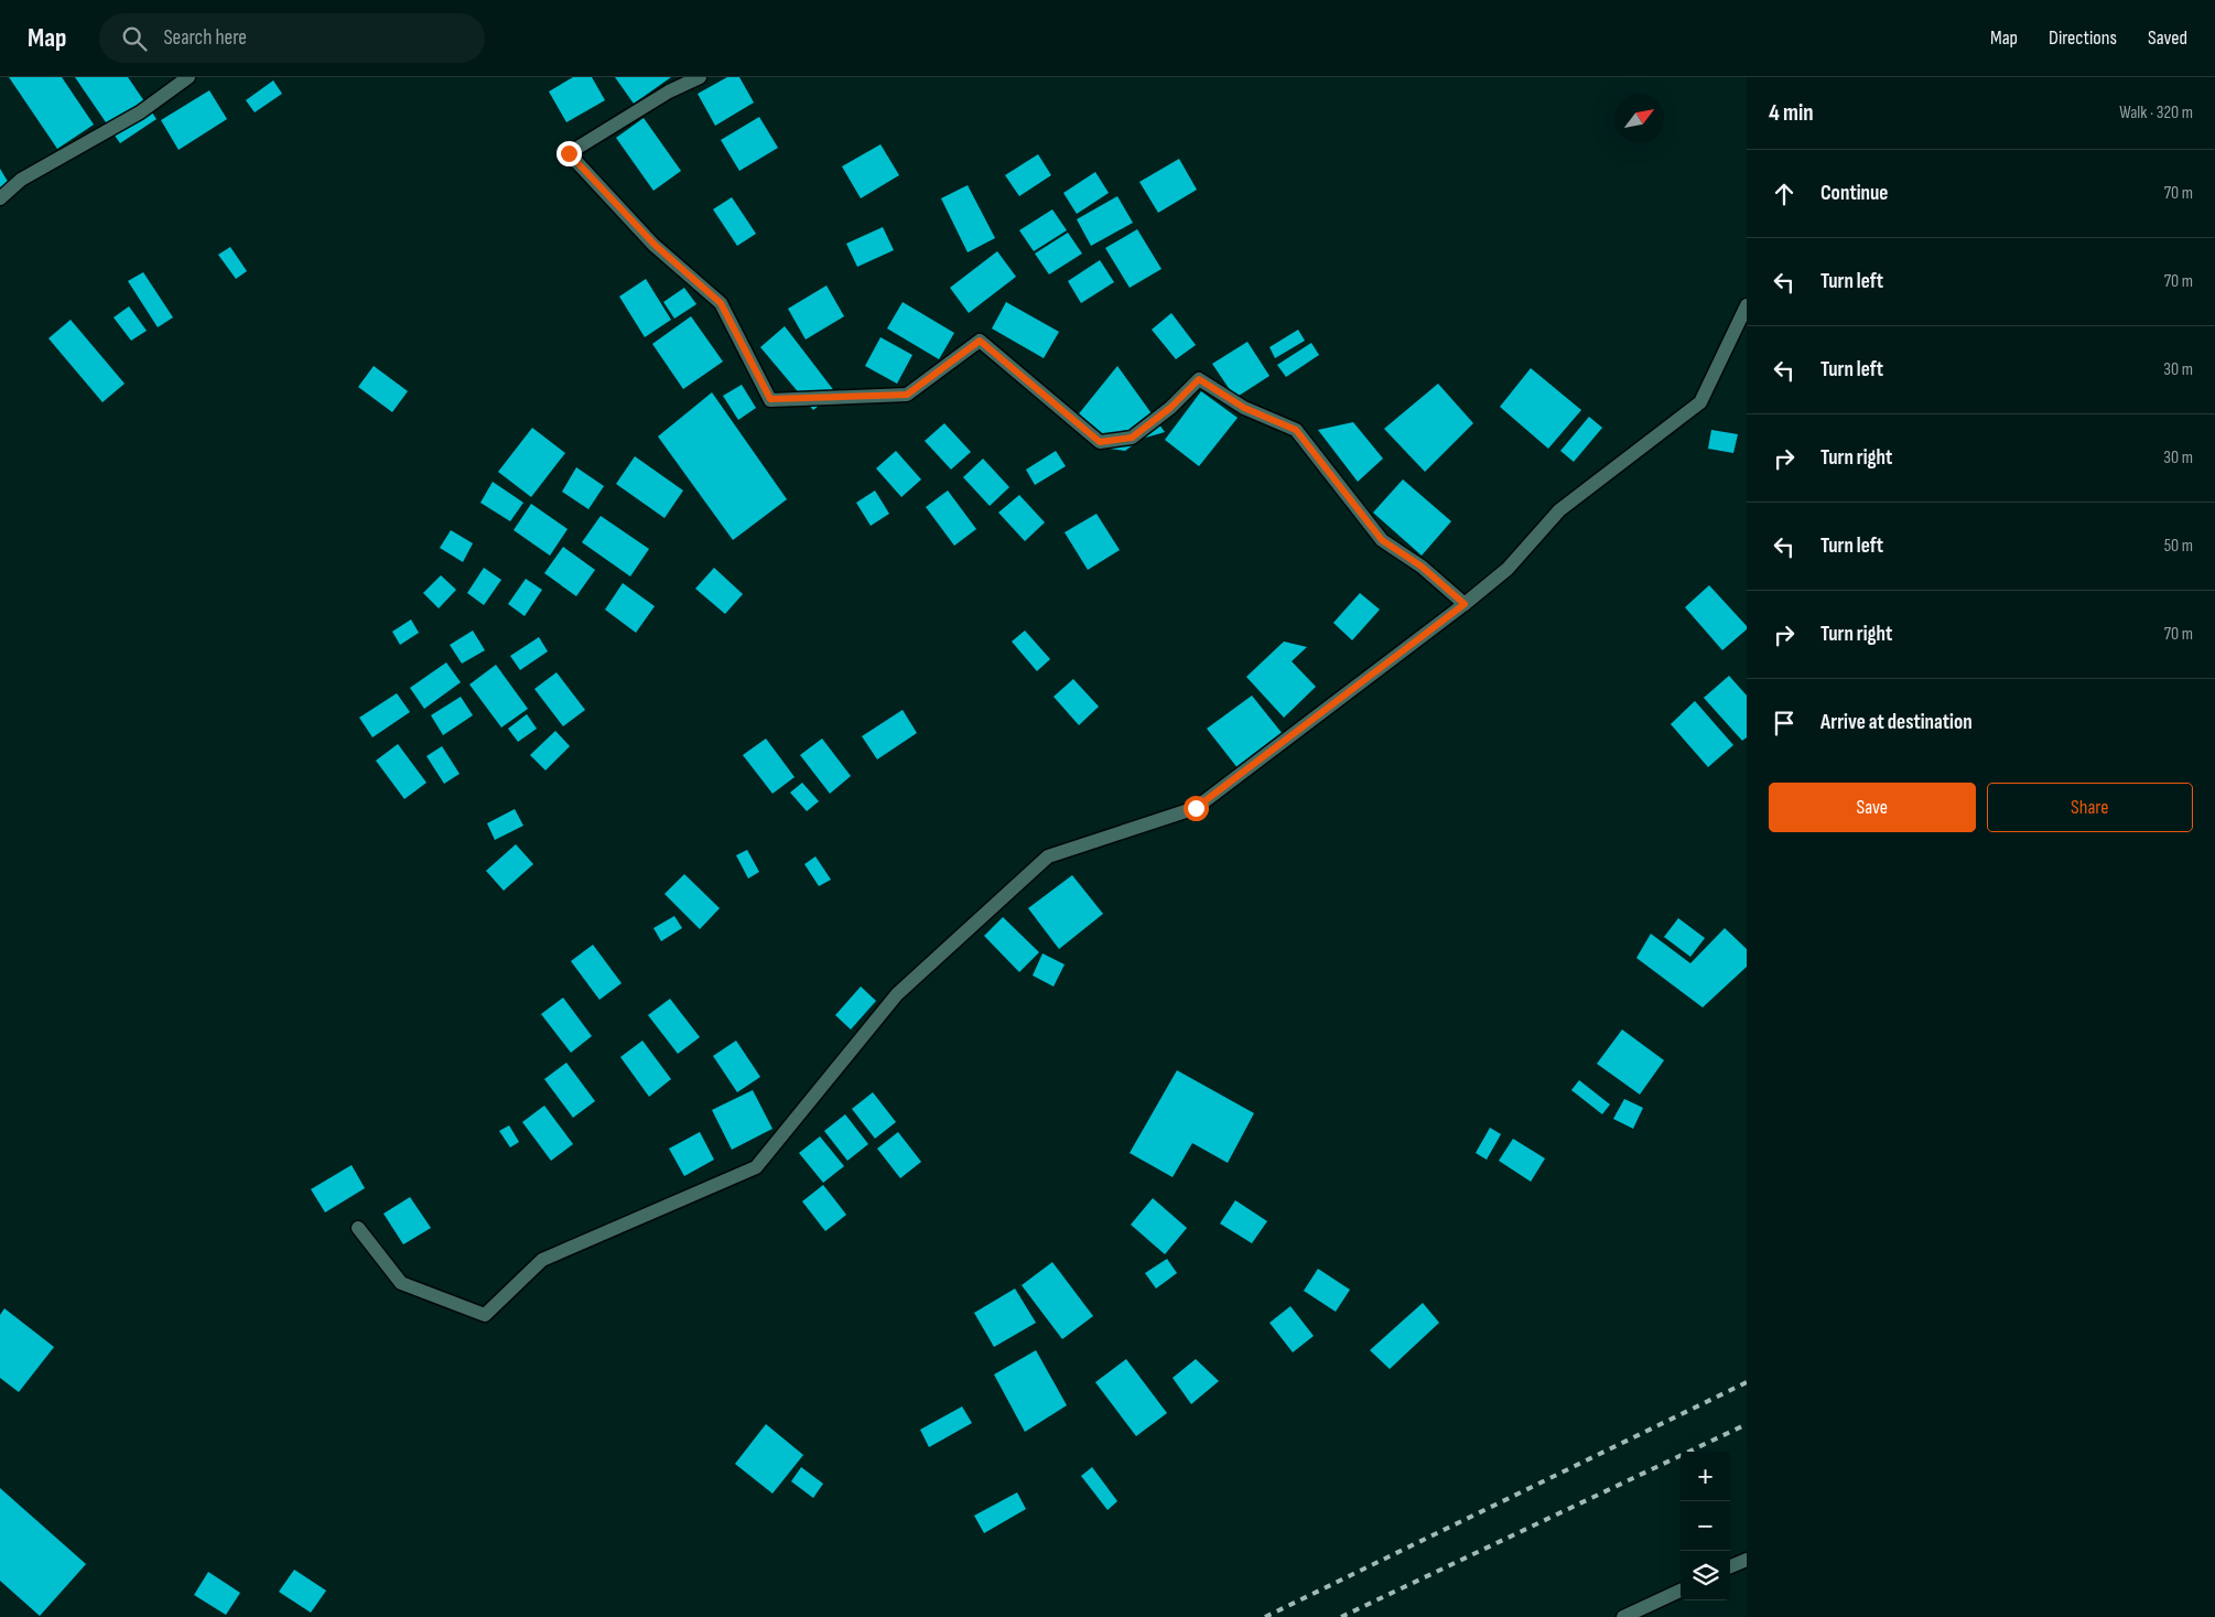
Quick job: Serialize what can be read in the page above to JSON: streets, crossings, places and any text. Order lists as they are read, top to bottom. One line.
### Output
{"north":"top right","page":{"header":"Map","search":"Search here","nav":["Map","Directions","Saved"],"heading":["4 min","Walk · 320 m"],"list":[["Continue","70 m"],["Turn left","70 m"],["Turn left","30 m"],["Turn right","30 m"],["Turn left","50 m"],["Turn right","70 m"],"Arrive at destination"],"buttons":["Save","Share"],"map_buttons":["+","−"]}}
